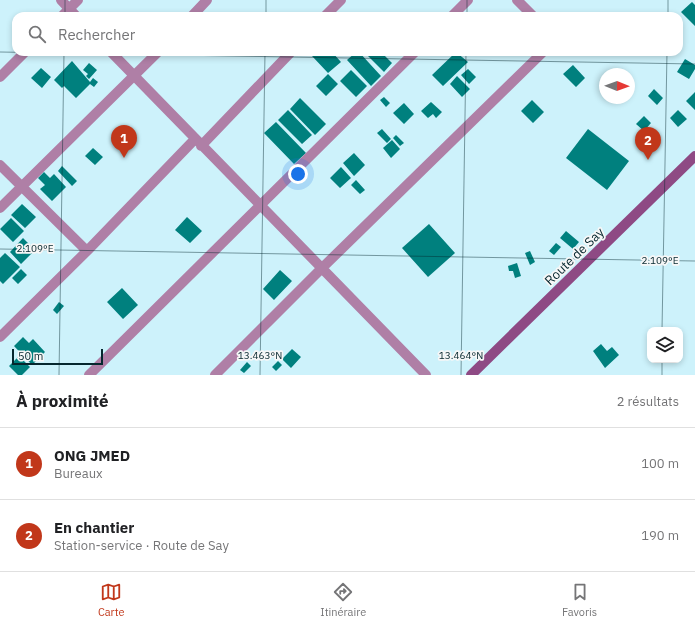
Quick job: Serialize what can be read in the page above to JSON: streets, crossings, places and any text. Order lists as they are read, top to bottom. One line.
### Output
{"streets":{"main road":["Route de Say"]},"scale_bar":"50 m","north":"right","page":{"search":"Rechercher","pins":["1","2"],"scale":"50 m","heading":["À proximité","2 résultats"],"list":[{"mark":"1","name":"ONG JMED","note":"Bureaux","value":"100 m"},{"mark":"2","name":"En chantier","note":"Station-service · Route de Say","value":"190 m"}],"nav":["Carte","Itinéraire","Favoris"]},"coordinates":["2.109°E","13.463°N","13.464°N"]}
